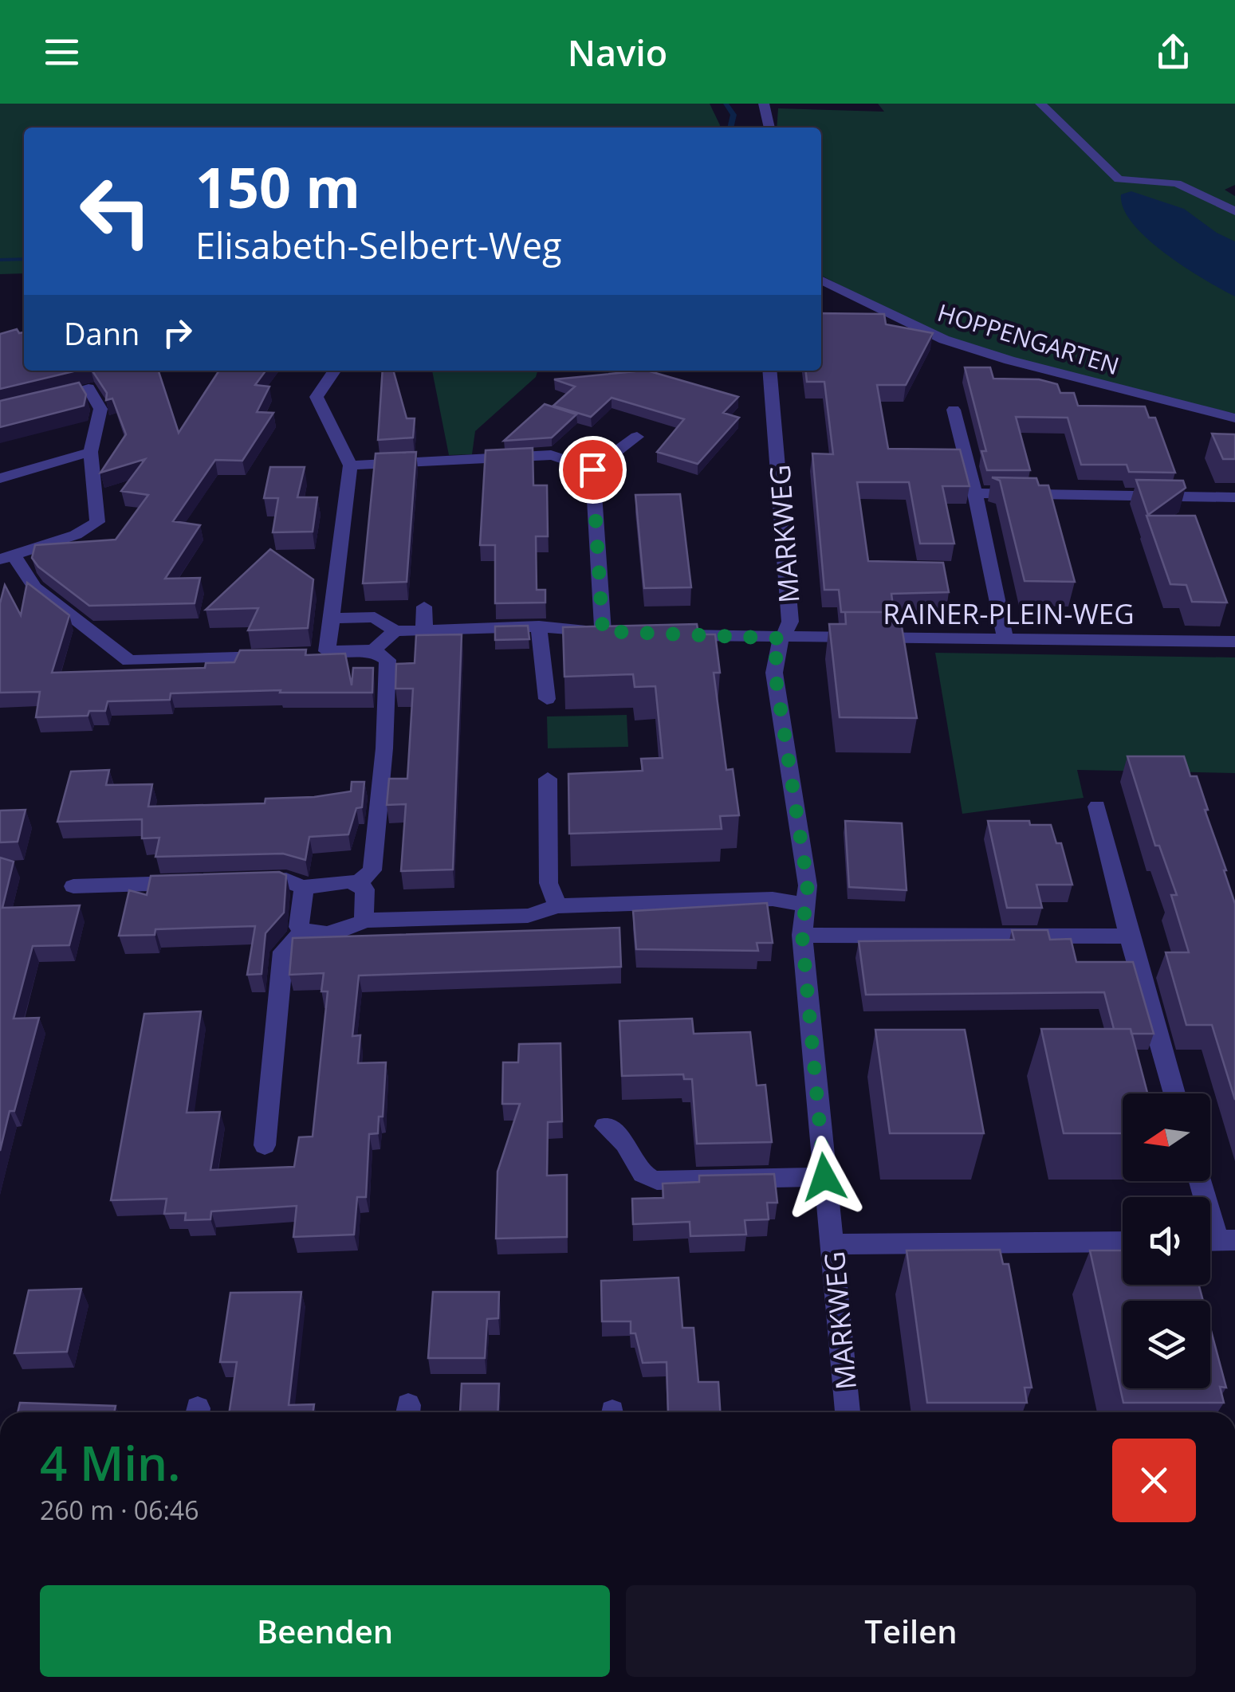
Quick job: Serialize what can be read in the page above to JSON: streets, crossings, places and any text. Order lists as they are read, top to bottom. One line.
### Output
{"streets":{"street":["HOPPENGARTEN","MARKWEG","RAINER-PLEIN-WEG"]},"crossings":[["MARKWEG","RAINER-PLEIN-WEG"]],"north":"left","page":{"header":"Navio","turn":["150 m","Elisabeth-Selbert-Weg"],"then":"Dann","heading":["4 Min.","260 m · 06:46"],"buttons":["Beenden","Teilen"]}}
